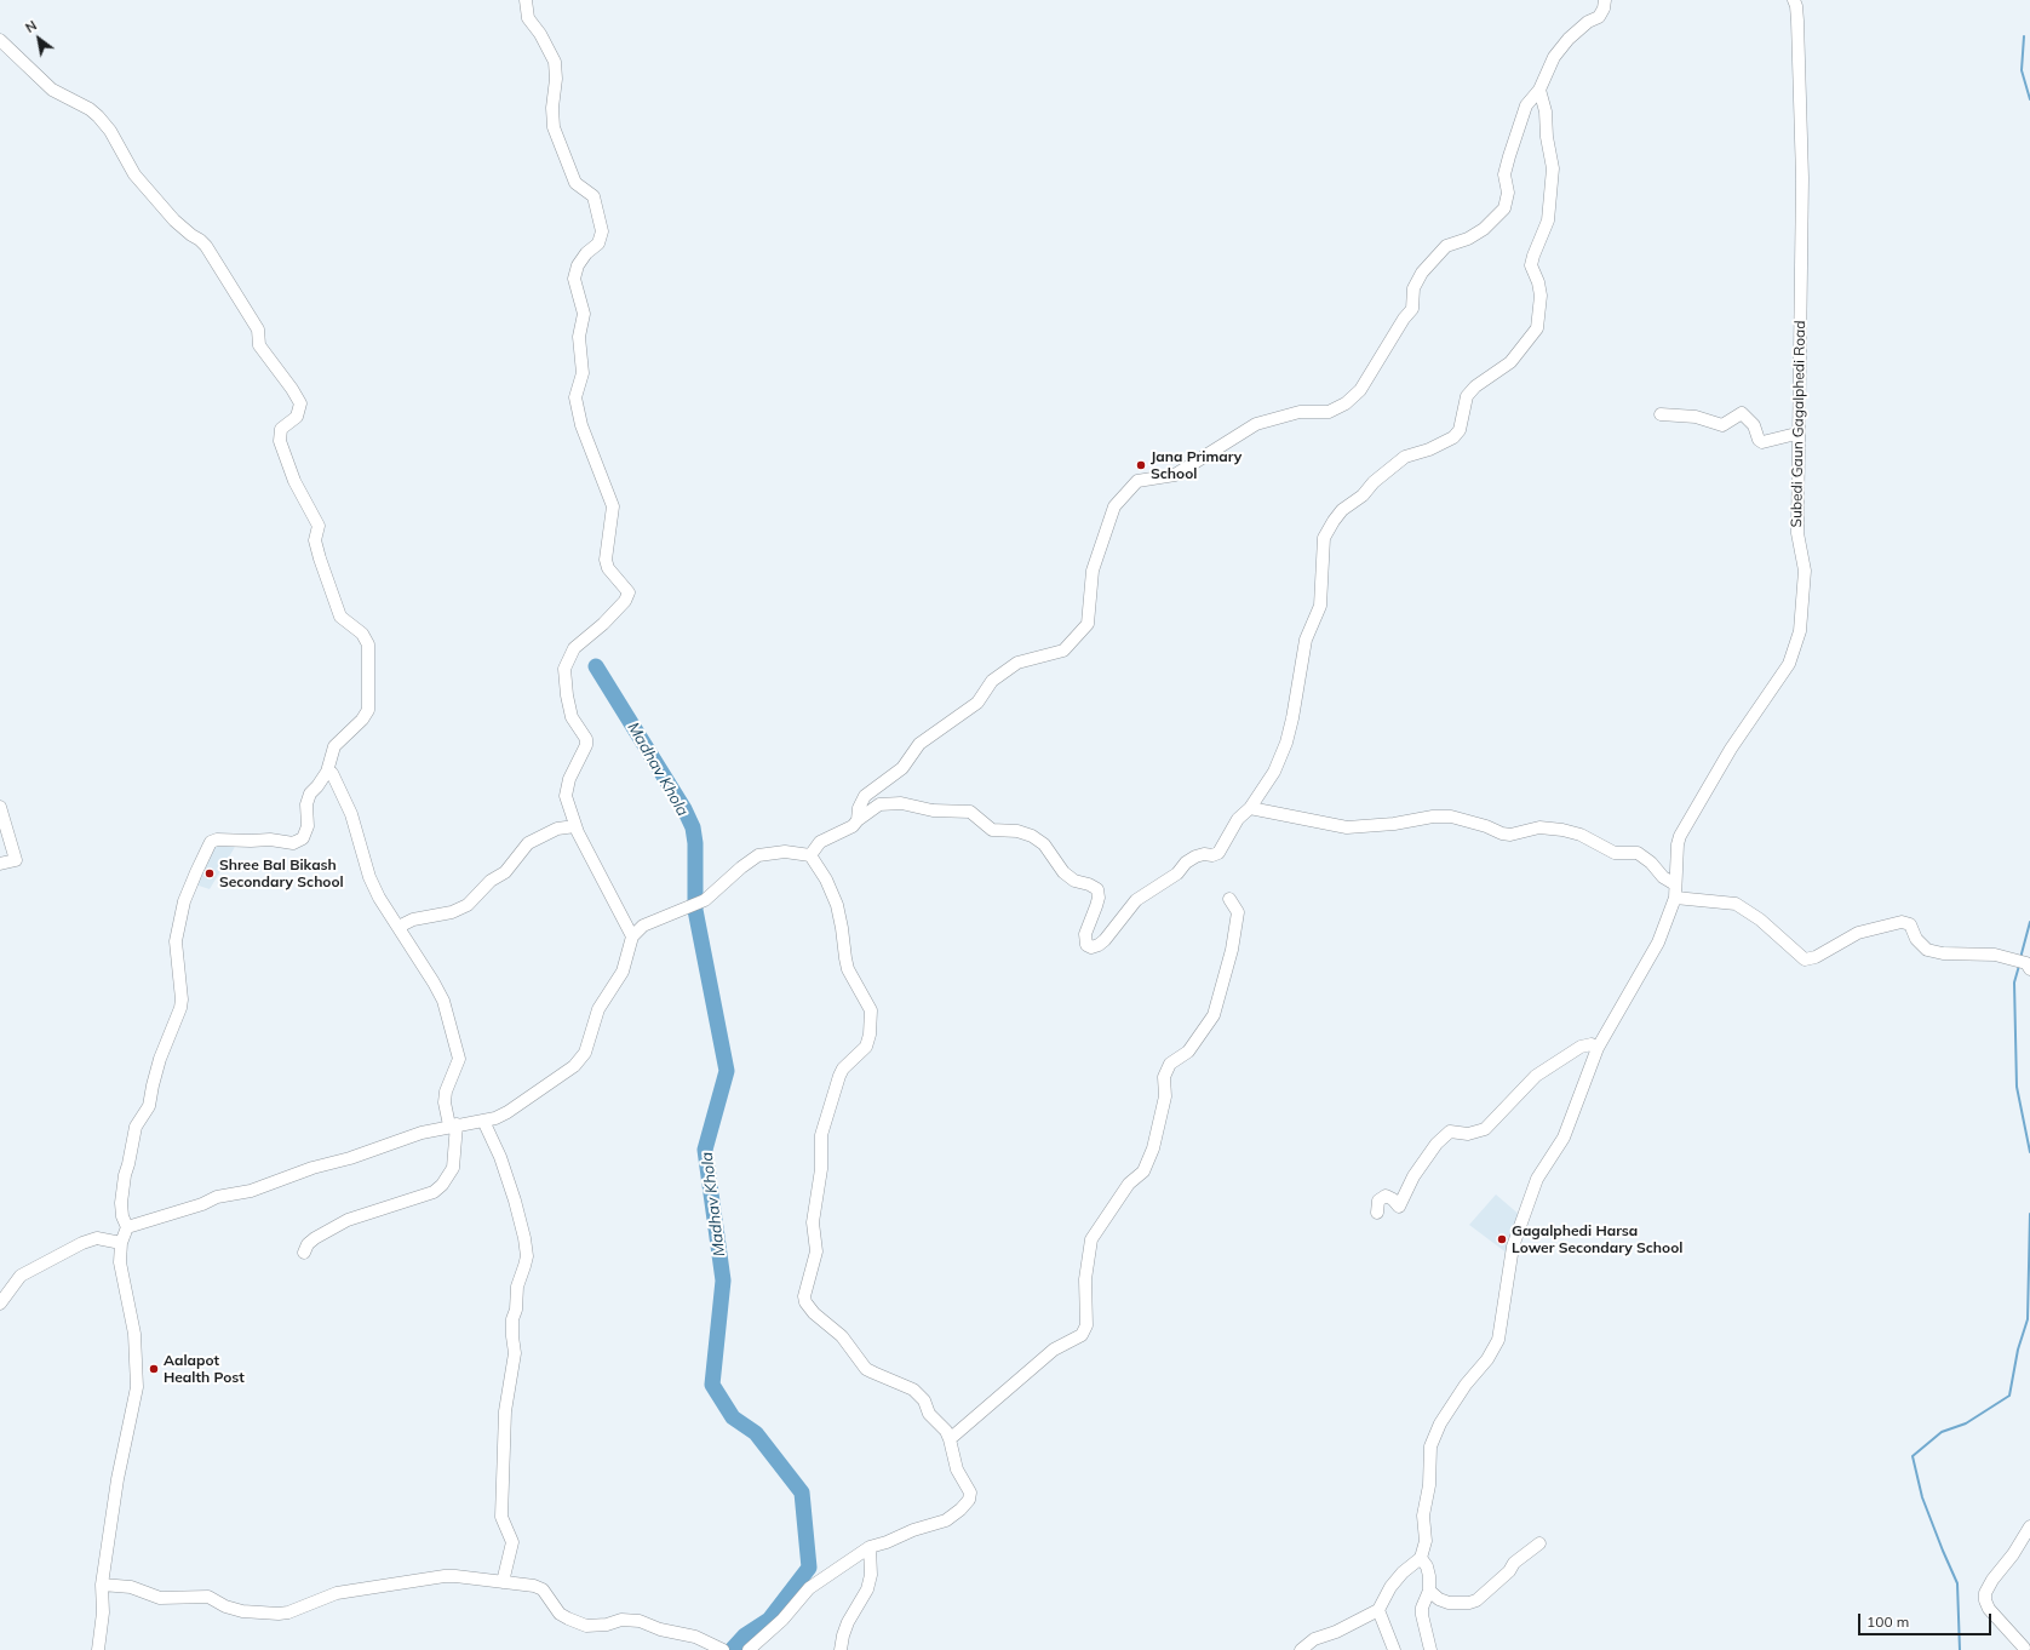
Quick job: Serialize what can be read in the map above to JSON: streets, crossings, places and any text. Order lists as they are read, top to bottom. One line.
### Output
{"streets":{"street":["Subedi Gaun Gagalphedi Road"]},"water":["Madhav Khola"],"places":["Jana Primary School","Shree Bal Bikash Secondary School","Gagalphedi Harsa Lower Secondary School","Aalapot Health Post"],"scale_bar":"100 m","north":"top left"}
